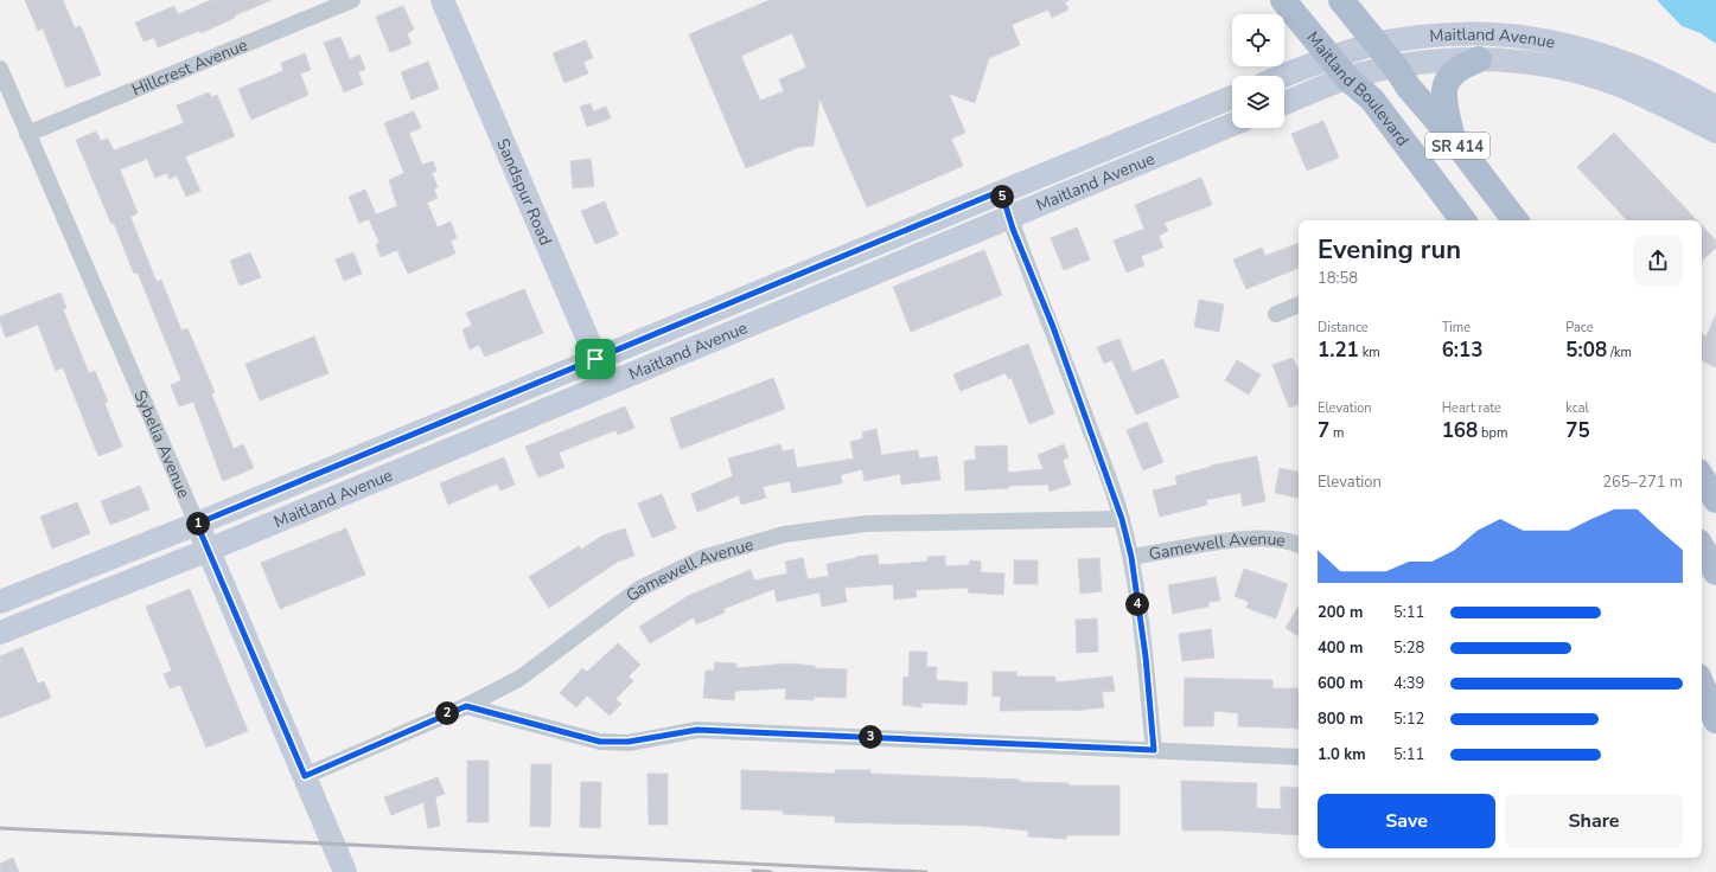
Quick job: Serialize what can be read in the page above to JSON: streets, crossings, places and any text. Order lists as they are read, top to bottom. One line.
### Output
{"streets":{"main road":["Maitland Avenue","Maitland Boulevard","SR 414","Sandspur Road","Sybelia Avenue"],"street":["Hillcrest Avenue","Gamewell Avenue"]},"crossings":[["Maitland Avenue","Maitland Boulevard"],["Maitland Avenue","SR 414"],["Maitland Avenue","Sandspur Road"],["Maitland Avenue","Sybelia Avenue"],["Hillcrest Avenue","Sybelia Avenue"],["Sybelia Avenue","Gamewell Avenue"]],"page":{"pins":["5","1","4","2","3"],"heading":["Evening run","18:58"],"stats":[["Distance","1.21 km"],["Time","6:13"],["Pace","5:08 /km"],["Elevation","7 m"],["Heart rate","168 bpm"],["kcal","75"]],"chart":["Elevation","265–271 m"],"list":[{"name":"200 m","note":"5:11"},{"name":"400 m","note":"5:28"},{"name":"600 m","note":"4:39"},{"name":"800 m","note":"5:12"},{"name":"1.0 km","note":"5:11"}],"buttons":["Save","Share"]}}
